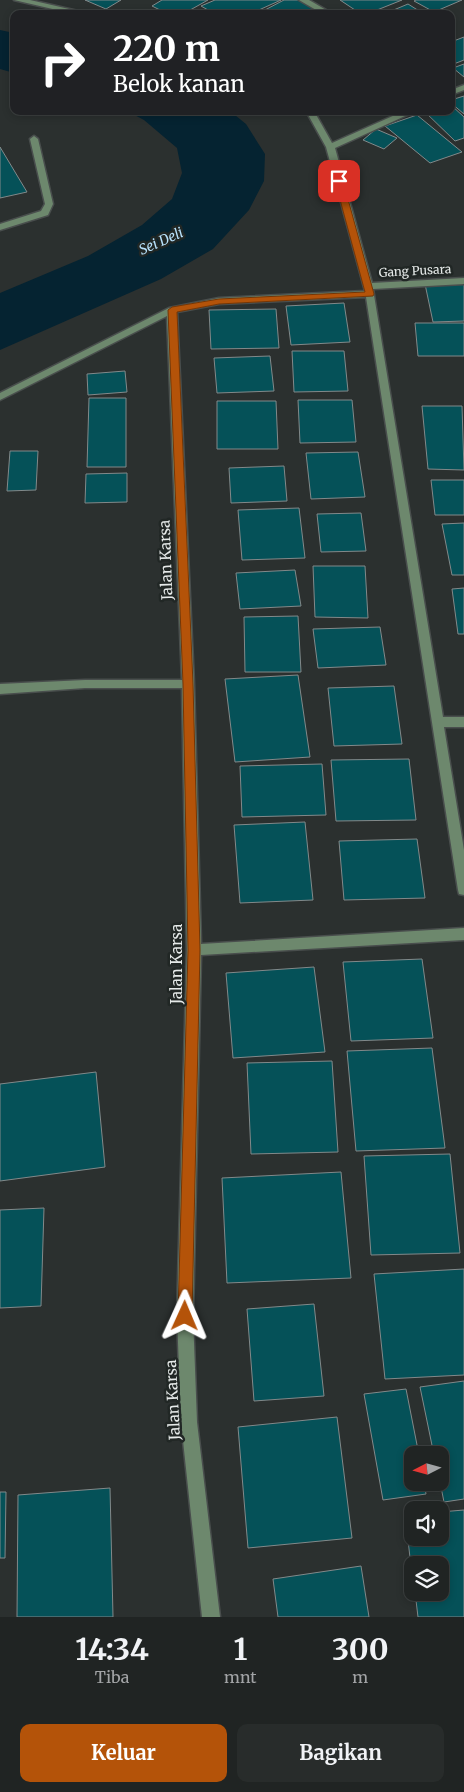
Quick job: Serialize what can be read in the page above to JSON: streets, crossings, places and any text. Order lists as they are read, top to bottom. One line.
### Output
{"streets":{"street":["Gang Pusara","Jalan Karsa"]},"crossings":[["Gang Pusara","Jalan Karsa"]],"water":["Sei Deli"],"north":"left","page":{"turn":["220 m","Belok kanan"],"eta":["14:34","Tiba","1","mnt","300","m"],"buttons":["Keluar","Bagikan"]}}
